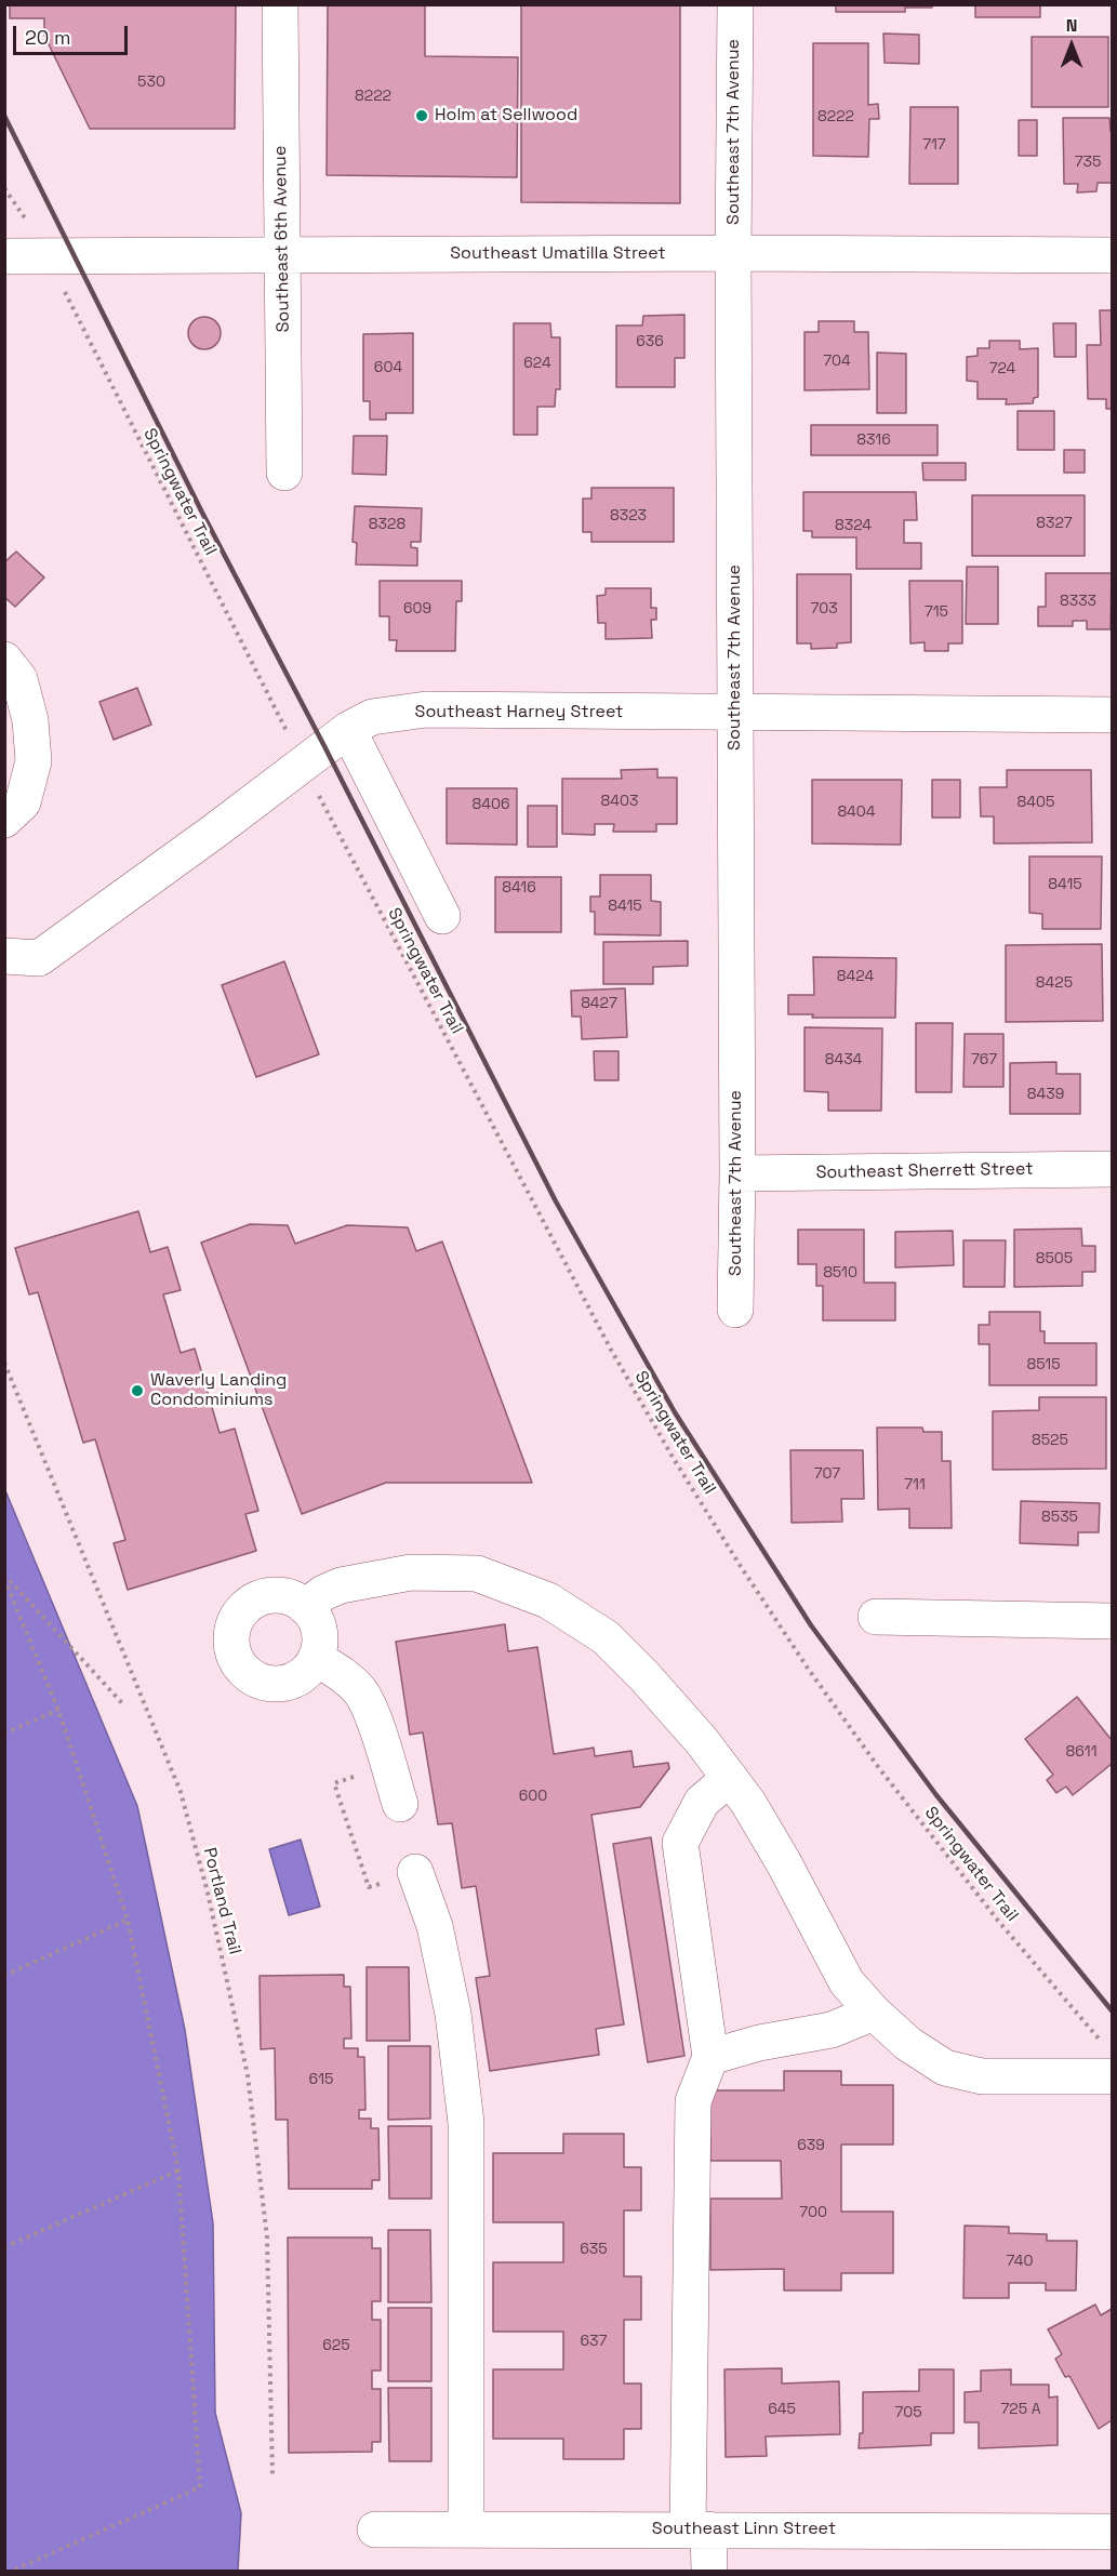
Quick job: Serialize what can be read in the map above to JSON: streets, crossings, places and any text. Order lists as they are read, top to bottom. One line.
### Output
{"streets":{"street":["Southeast 7th Avenue","Southeast 6th Avenue","Southeast Umatilla Street","Southeast Harney Street","Southeast Sherrett Street","Southeast Linn Street"],"path":["Springwater Trail","Portland Trail"]},"crossings":[["Southeast 7th Avenue","Southeast Umatilla Street"],["Southeast 7th Avenue","Southeast Harney Street"],["Southeast 7th Avenue","Southeast Sherrett Street"],["Southeast 6th Avenue","Southeast Umatilla Street"]],"places":["Holm at Sellwood","Waverly Landing Condominiums"],"house_numbers":["530","8222","8222","717","735","636","704","624","604","724","8316","8323","8327","8328","8324","8333","609","703","715","8403","8405","8406","8404","8415","8416","8415","8424","8425","8427","8434","767","8439","8505","8510","8515","8525","707","711","8535","8611","600","615","639","700","635","740","637","625","645","725 A","705"],"scale_bar":"20 m","north":"top"}
